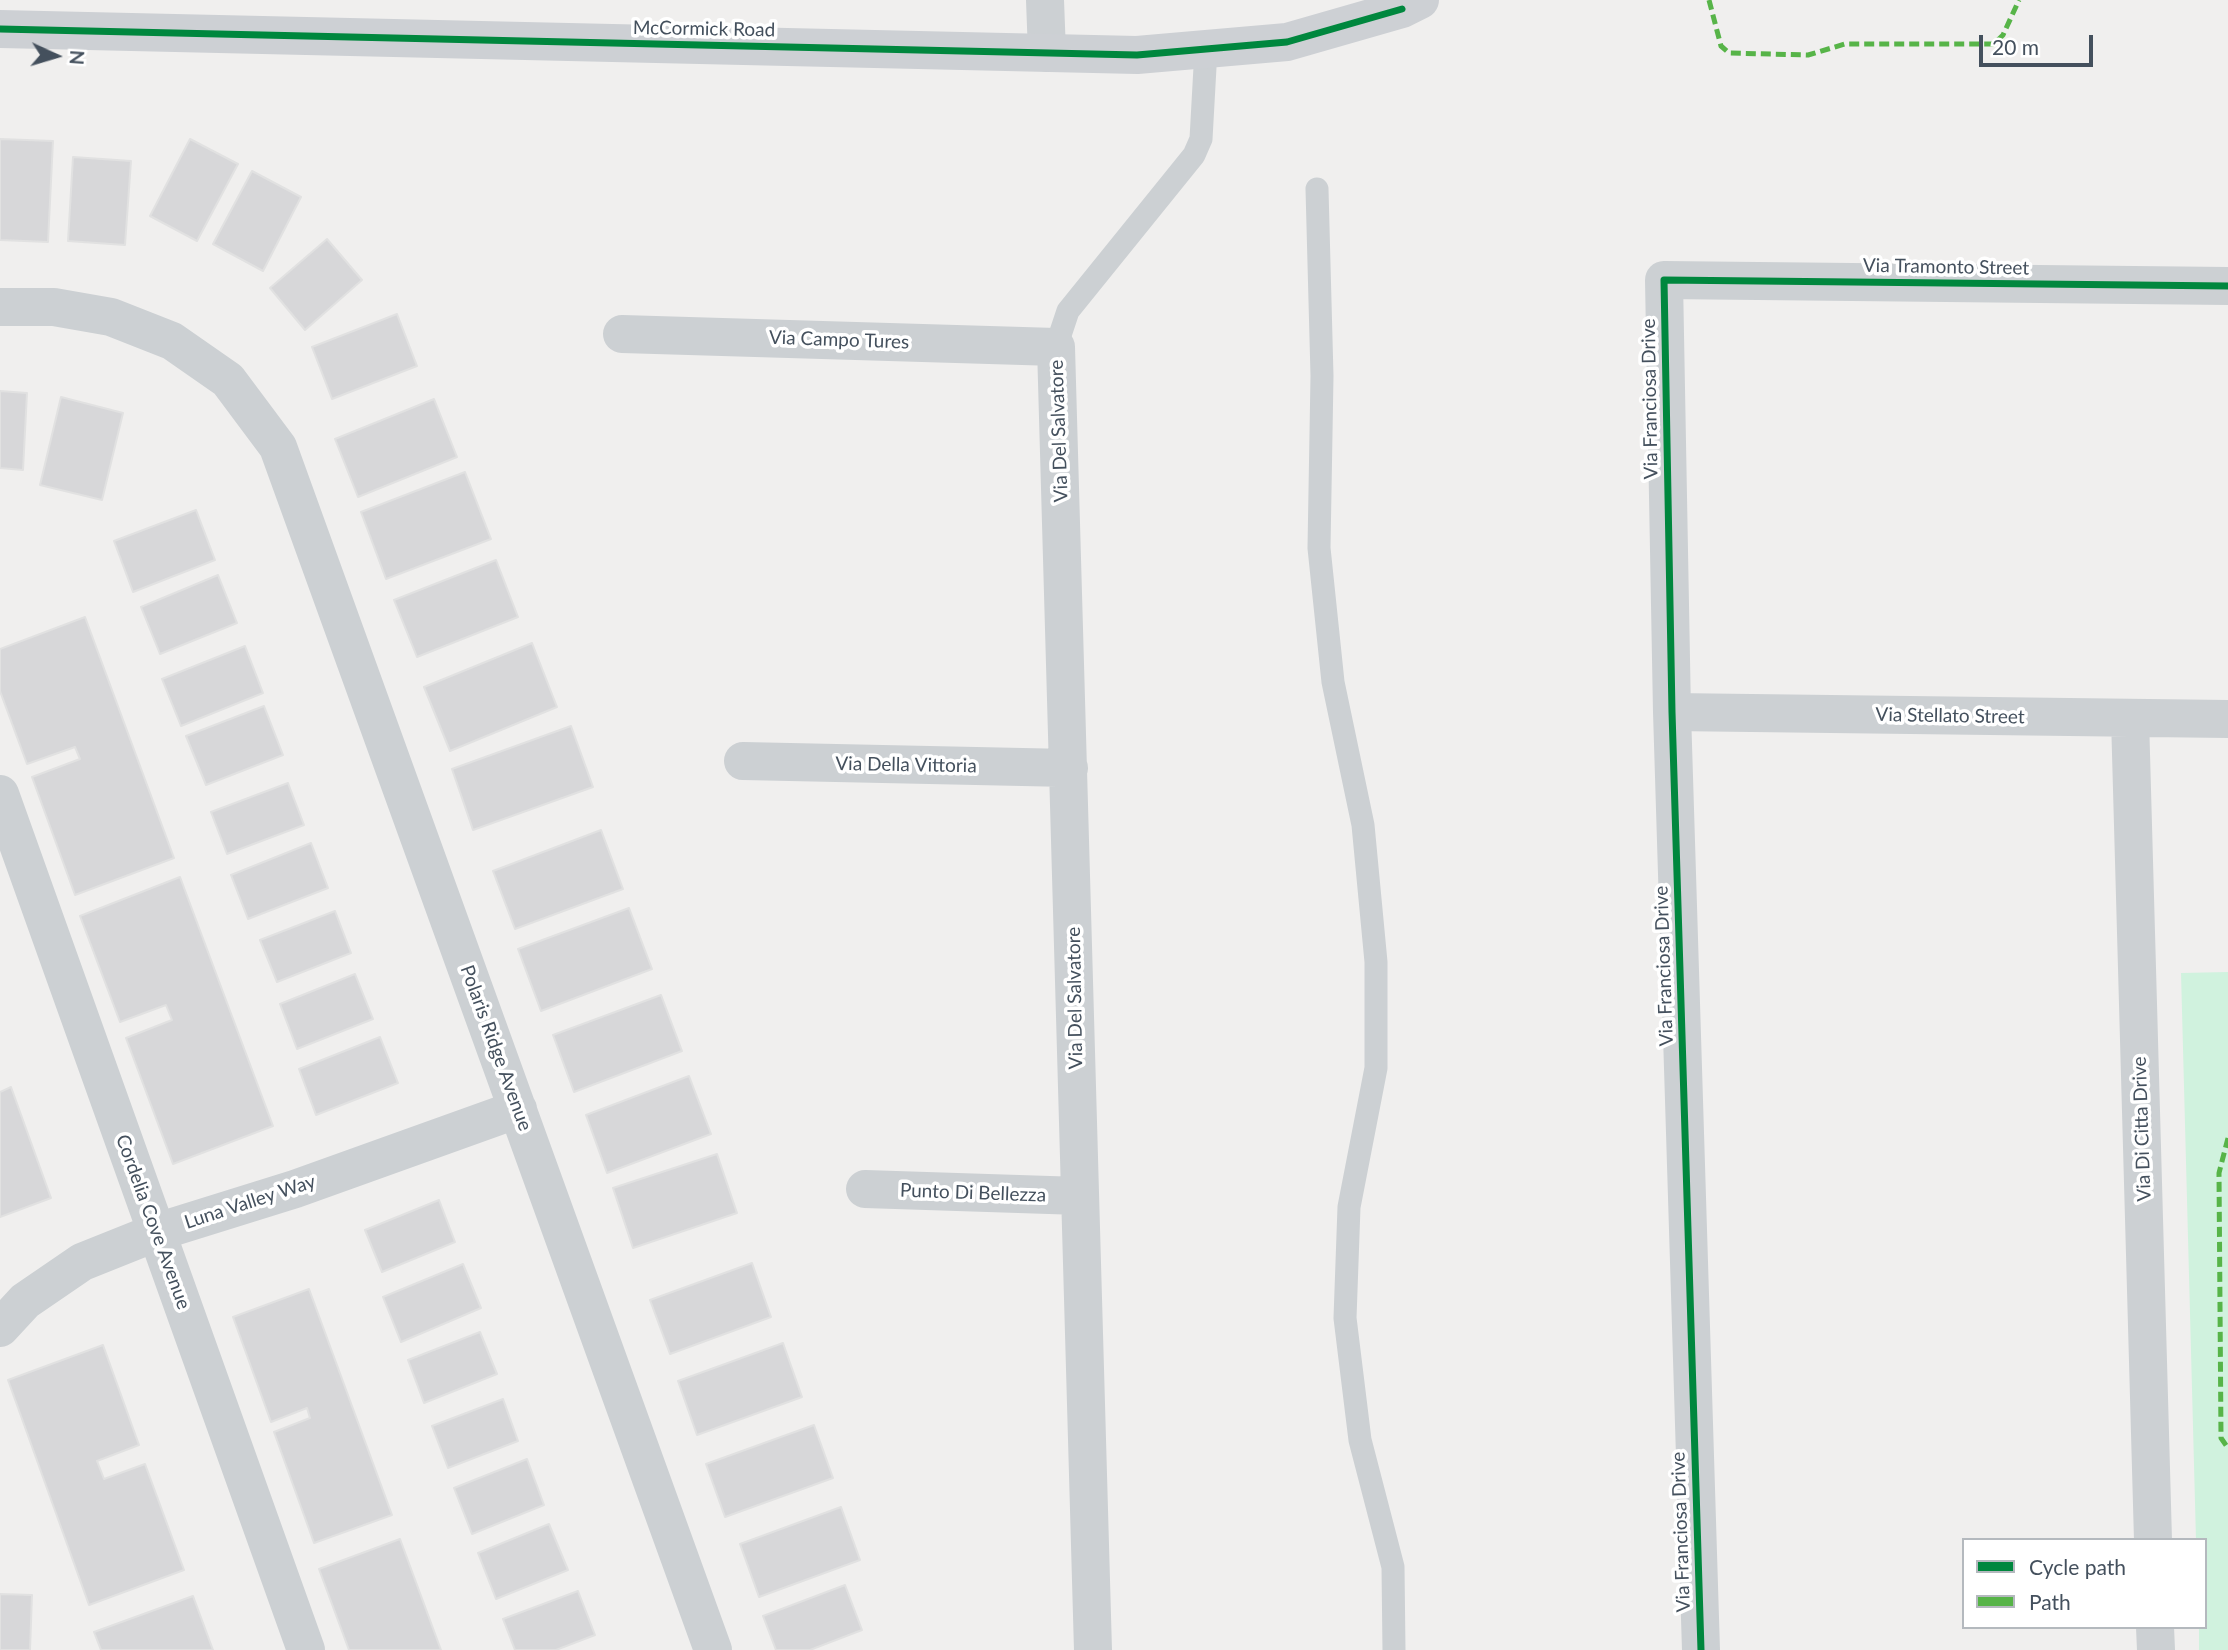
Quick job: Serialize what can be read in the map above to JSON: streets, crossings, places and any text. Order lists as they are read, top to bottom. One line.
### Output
{"streets":{"street":["McCormick Road","Via Tramonto Street","Via Campo Tures","Via Franciosa Drive","Via Del Salvatore","Via Stellato Street","Via Della Vittoria","Polaris Ridge Avenue","Via Di Citta Drive","Punto Di Bellezza","Luna Valley Way","Cordelia Cove Avenue"]},"crossings":[["Via Tramonto Street","Via Franciosa Drive"],["Via Campo Tures","Via Del Salvatore"],["Via Franciosa Drive","Via Stellato Street"],["Via Del Salvatore","Via Della Vittoria"],["Via Del Salvatore","Punto Di Bellezza"],["Via Stellato Street","Via Di Citta Drive"],["Polaris Ridge Avenue","Luna Valley Way"],["Luna Valley Way","Cordelia Cove Avenue"]],"legend":["Cycle path","Path"],"scale_bar":"20 m","north":"right"}
